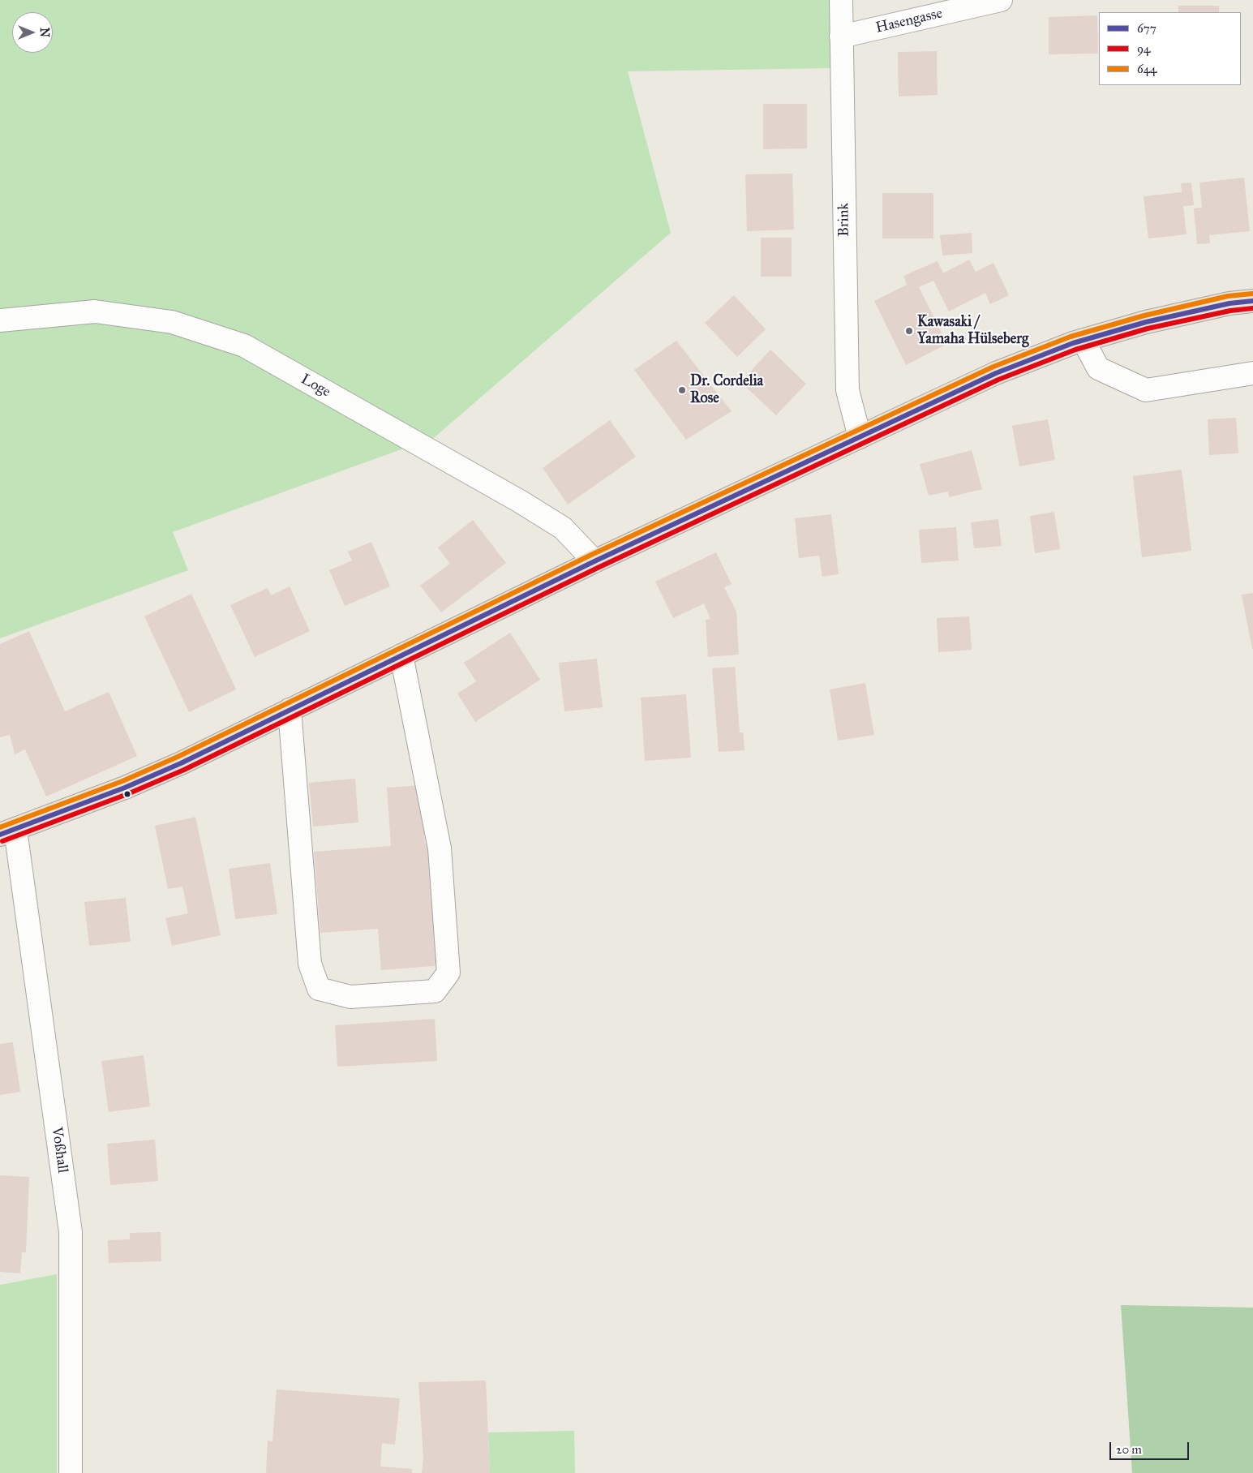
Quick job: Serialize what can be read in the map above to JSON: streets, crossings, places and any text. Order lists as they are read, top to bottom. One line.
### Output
{"streets":{"street":["Hasengasse","Brink","Loge","Voßhall"]},"crossings":[["Hasengasse","Brink"]],"places":["Kawasaki / Yamaha Hülseberg","Dr. Cordelia Rose"],"lines":["transit line 644","transit line 677","transit line 94"],"legend":["677","94","644"],"scale_bar":"20 m","north":"right"}
